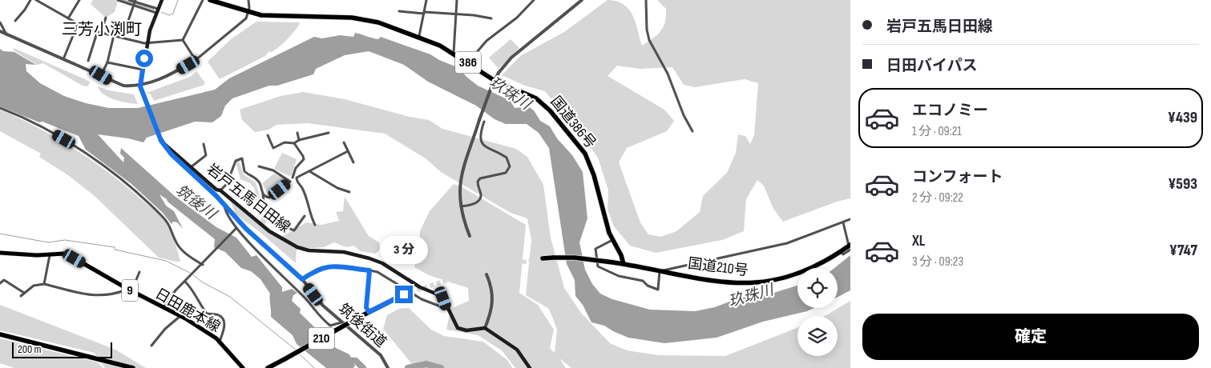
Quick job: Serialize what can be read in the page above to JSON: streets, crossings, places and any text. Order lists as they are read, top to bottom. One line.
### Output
{"streets":{"highway":["386","国道386号","国道210号","210"],"main road":["岩戸五馬日田線","9","日田鹿本線"],"street":["筑後街道"]},"crossings":[["国道386号","国道210号"],["岩戸五馬日田線","筑後街道"]],"districts":["三芳小渕町"],"water":["玖珠川","筑後川"],"scale_bar":"200 m","page":{"banner":["岩戸五馬日田線","日田バイパス"],"list":[{"name":"エコノミー","note":"1 分 · 09:21","value":"¥439"},{"name":"コンフォート","note":"2 分 · 09:22","value":"¥593"},{"name":"XL","note":"3 分 · 09:23","value":"¥747"}],"bubble":"3 分","buttons":"確定","scale":"200 m"}}
